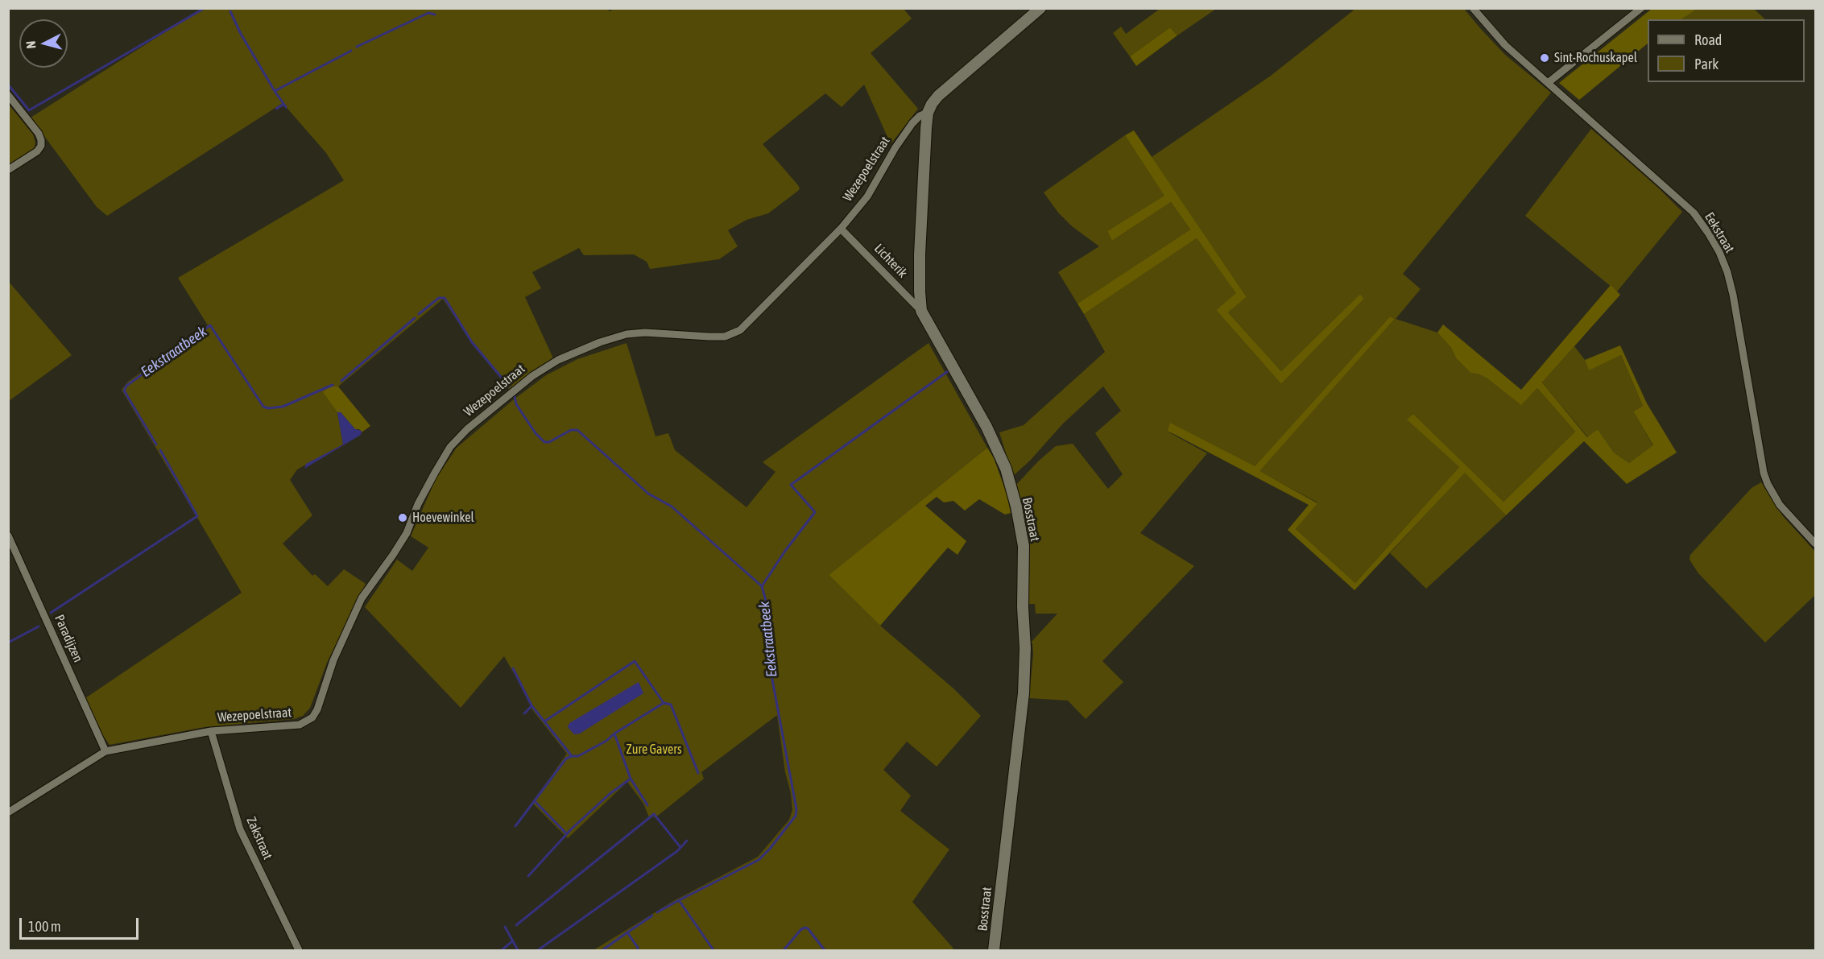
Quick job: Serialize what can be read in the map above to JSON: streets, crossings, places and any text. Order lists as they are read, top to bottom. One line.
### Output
{"streets":{"street":["Wezepoelstraat","Eekstraat","Lichterik","Bosstraat","Paradijzen","Zakstraat"]},"crossings":[["Wezepoelstraat","Lichterik"],["Wezepoelstraat","Bosstraat"],["Wezepoelstraat","Paradijzen"],["Wezepoelstraat","Zakstraat"],["Lichterik","Bosstraat"]],"water":["Eekstraatbeek"],"parks":["Zure Gavers"],"places":["Sint-Rochuskapel","Hoevewinkel"],"legend":["Road","Park"],"scale_bar":"100 m","north":"left"}
